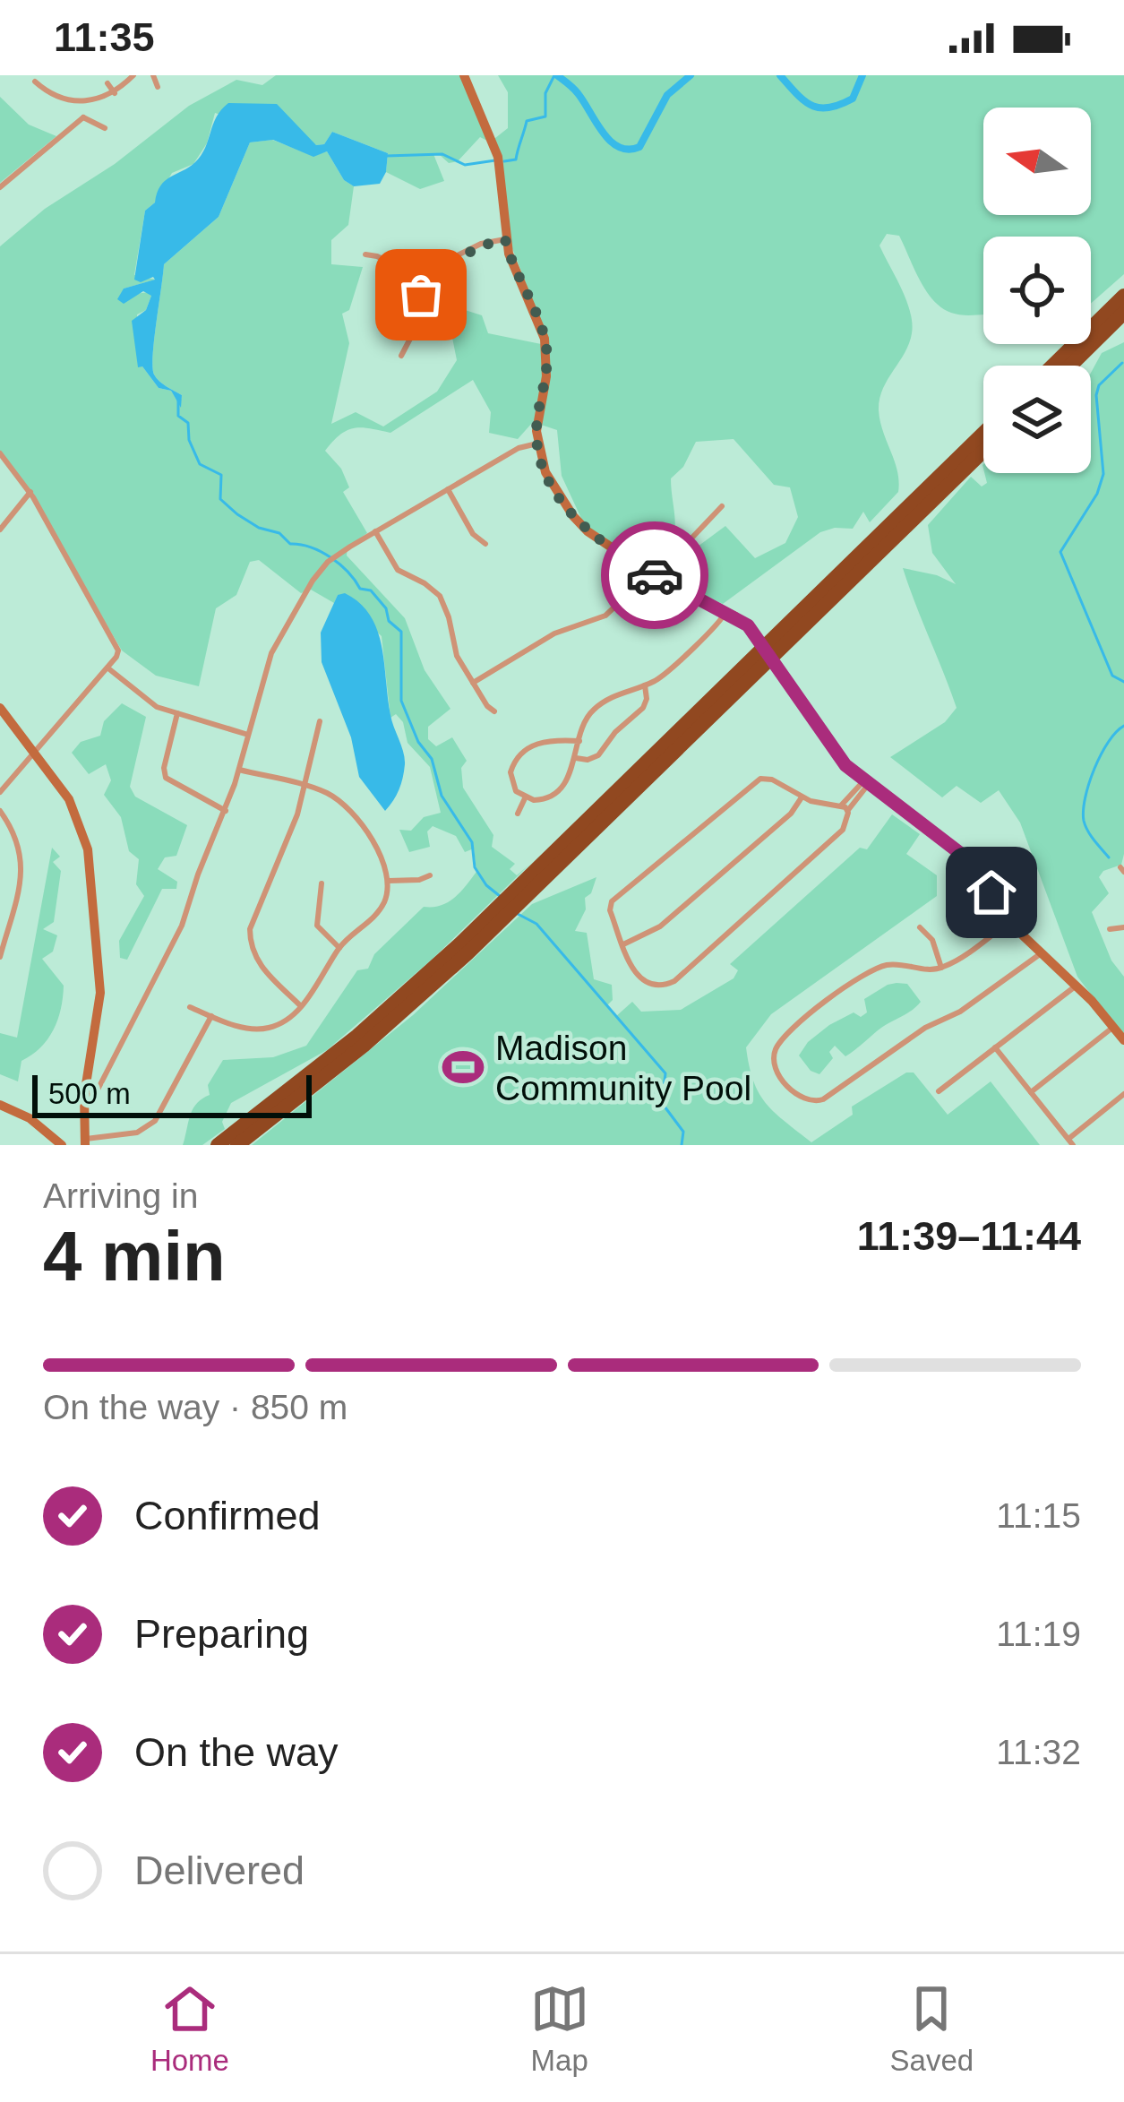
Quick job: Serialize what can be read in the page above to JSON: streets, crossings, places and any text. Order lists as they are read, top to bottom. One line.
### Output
{"places":{"sports":["Madison Community Pool"]},"scale_bar":"500 m","north":"left","page":{"status":"11:35","scale":"500 m","heading":["4 min","Arriving in","11:39–11:44"],"bar":"On the way · 850 m","list":[["Confirmed","11:15"],["Preparing","11:19"],["On the way","11:32"],"Delivered"],"tabs":["Home","Map","Saved"]}}
